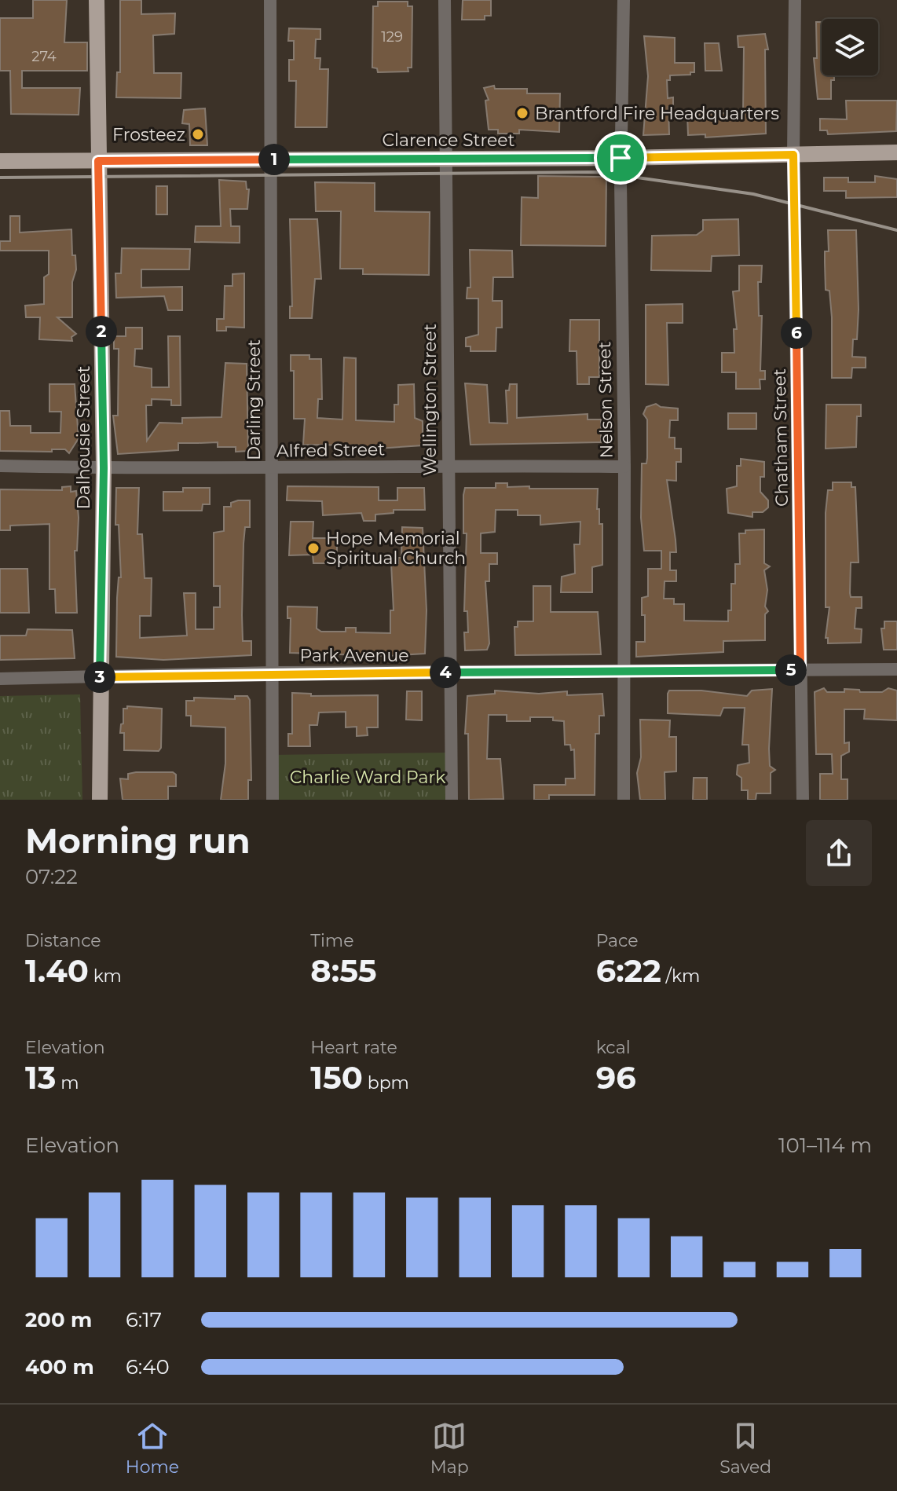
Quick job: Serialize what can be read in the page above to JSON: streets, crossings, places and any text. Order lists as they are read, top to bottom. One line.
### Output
{"streets":{"main road":["Clarence Street","Dalhousie Street"],"street":["Darling Street","Wellington Street","Nelson Street","Chatham Street","Alfred Street","Park Avenue"]},"crossings":[["Clarence Street","Darling Street"],["Clarence Street","Wellington Street"],["Clarence Street","Nelson Street"],["Clarence Street","Dalhousie Street"],["Clarence Street","Chatham Street"],["Darling Street","Alfred Street"],["Darling Street","Park Avenue"],["Wellington Street","Alfred Street"],["Wellington Street","Park Avenue"],["Nelson Street","Alfred Street"],["Nelson Street","Park Avenue"],["Dalhousie Street","Alfred Street"],["Dalhousie Street","Park Avenue"],["Chatham Street","Park Avenue"]],"parks":["Charlie Ward Park"],"places":["Brantford Fire Headquarters","Frosteez","Hope Memorial Spiritual Church"],"house_numbers":["129","274"],"page":{"pins":["1","2","6","5","4","3"],"heading":["Morning run","07:22"],"stats":[["Distance","1.40 km"],["Time","8:55"],["Pace","6:22 /km"],["Elevation","13 m"],["Heart rate","150 bpm"],["kcal","96"]],"chart":["Elevation","101–114 m"],"list":[{"name":"200 m","note":"6:17"},{"name":"400 m","note":"6:40"}],"tabs":["Home","Map","Saved"]}}
